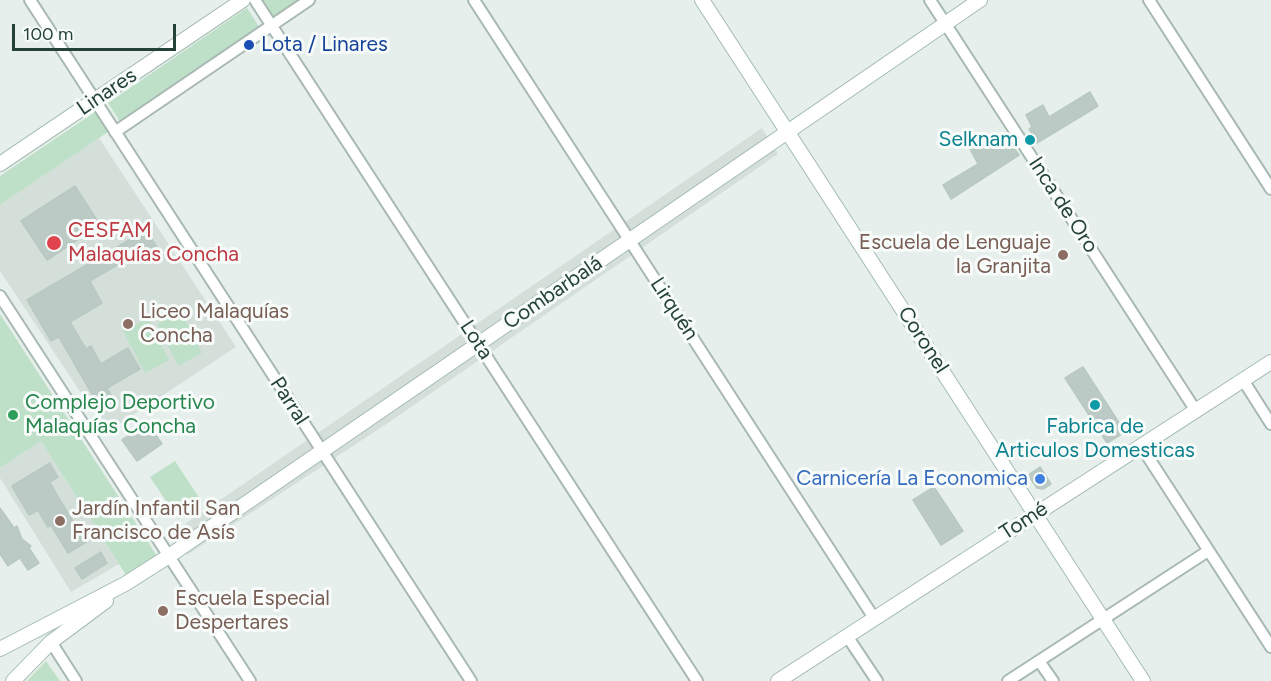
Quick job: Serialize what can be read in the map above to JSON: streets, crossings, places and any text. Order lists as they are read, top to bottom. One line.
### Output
{"streets":{"street":["Linares","Inca de Oro","Combarbalá","Lirquén","Lota","Coronel","Parral","Tomé"]},"crossings":[["Linares","Lota"],["Linares","Parral"],["Inca de Oro","Combarbalá"],["Inca de Oro","Tomé"],["Combarbalá","Lirquén"],["Combarbalá","Lota"],["Combarbalá","Coronel"],["Combarbalá","Parral"],["Lirquén","Tomé"],["Coronel","Tomé"]],"places":["Lota / Linares","Selknam","CESFAM Malaquías Concha","Escuela de Lenguaje la Granjita","Liceo Malaquías Concha","Fabrica de Articulos Domesticas","Complejo Deportivo Malaquías Concha","Carnicería La Economica","Jardín Infantil San Francisco de Asís","Escuela Especial Despertares"],"scale_bar":"100 m"}
